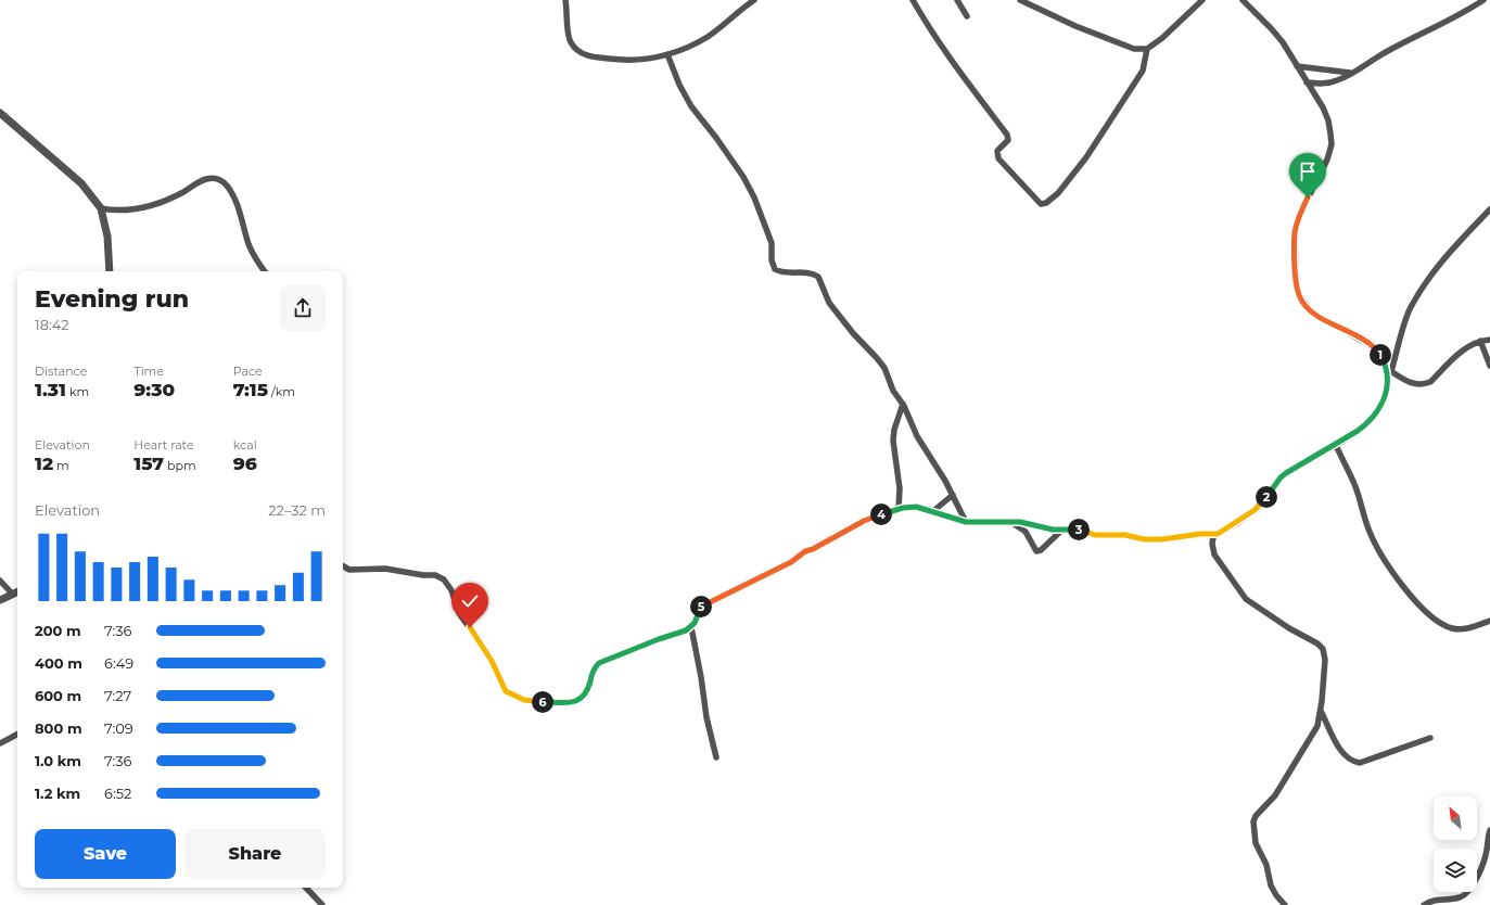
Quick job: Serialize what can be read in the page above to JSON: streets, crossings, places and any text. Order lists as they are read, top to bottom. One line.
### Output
{"north":"top left","page":{"heading":["Evening run","18:42"],"pins":["1","2","4","3","5","6"],"stats":[["Distance","1.31 km"],["Time","9:30"],["Pace","7:15 /km"],["Elevation","12 m"],["Heart rate","157 bpm"],["kcal","96"]],"chart":["Elevation","22–32 m"],"list":[{"name":"200 m","note":"7:36"},{"name":"400 m","note":"6:49"},{"name":"600 m","note":"7:27"},{"name":"800 m","note":"7:09"},{"name":"1.0 km","note":"7:36"},{"name":"1.2 km","note":"6:52"}],"buttons":["Save","Share"]}}
